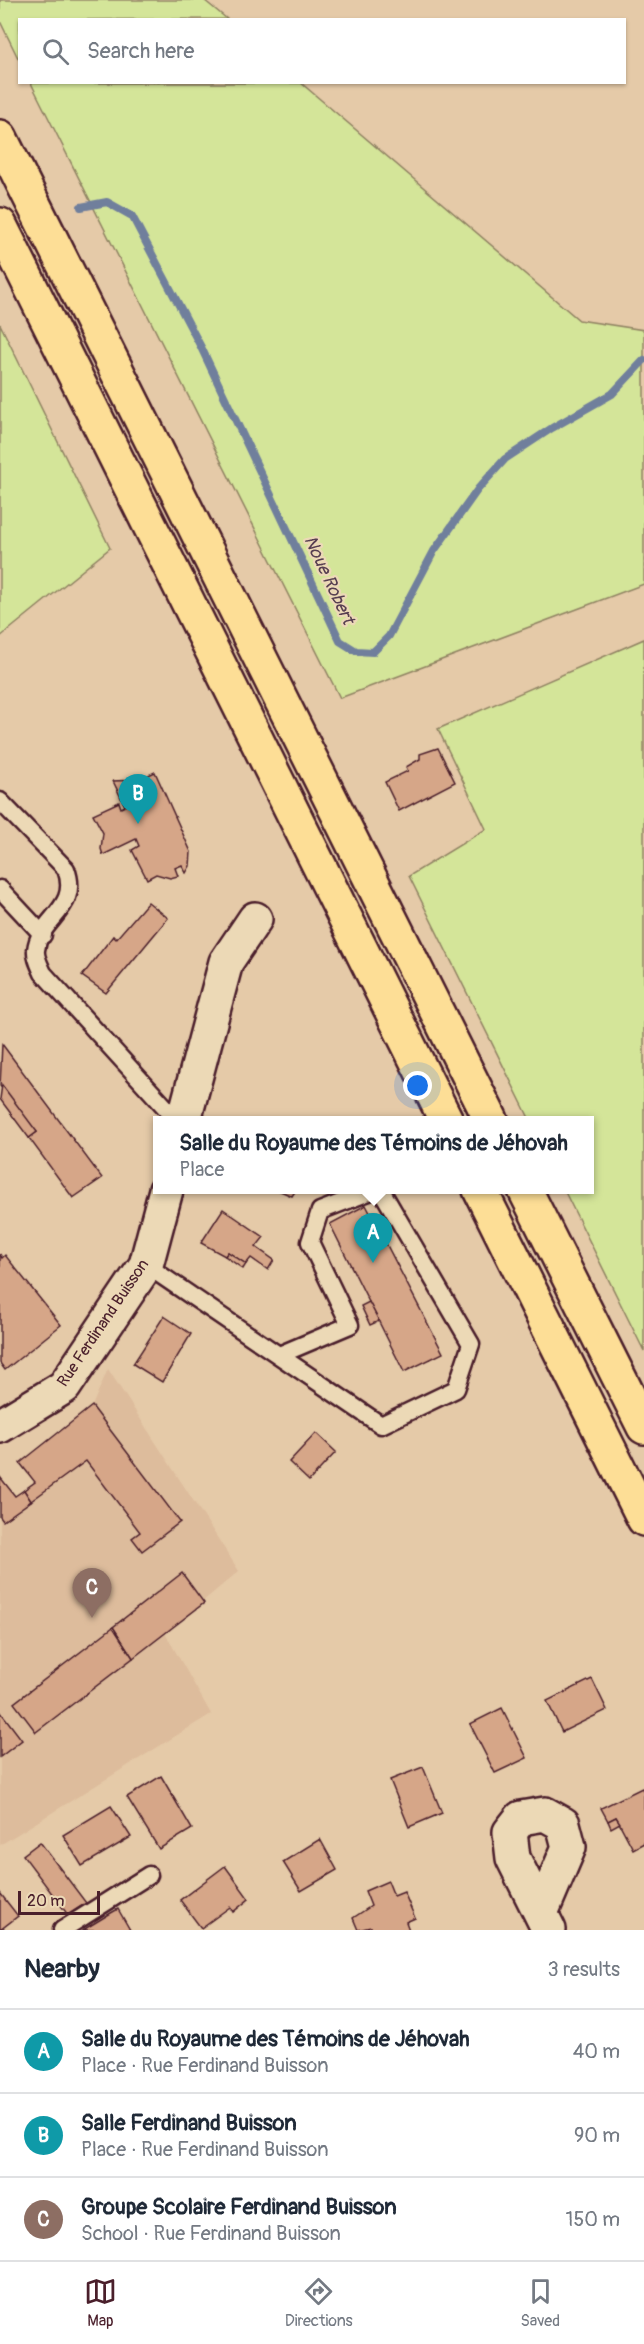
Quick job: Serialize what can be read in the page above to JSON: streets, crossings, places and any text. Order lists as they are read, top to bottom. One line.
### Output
{"streets":{"street":["Rue Ferdinand Buisson"]},"water":["Noue Robert"],"scale_bar":"20 m","page":{"search":"Search here","pins":["B","A","C"],"popup":["Salle du Royaume des Témoins de Jéhovah","Place"],"scale":"20 m","heading":["Nearby","3 results"],"list":[{"mark":"A","name":"Salle du Royaume des Témoins de Jéhovah","note":"Place · Rue Ferdinand Buisson","value":"40 m"},{"mark":"B","name":"Salle Ferdinand Buisson","note":"Place · Rue Ferdinand Buisson","value":"90 m"},{"mark":"C","name":"Groupe Scolaire Ferdinand Buisson","note":"School · Rue Ferdinand Buisson","value":"150 m"}],"nav":["Map","Directions","Saved"]}}
